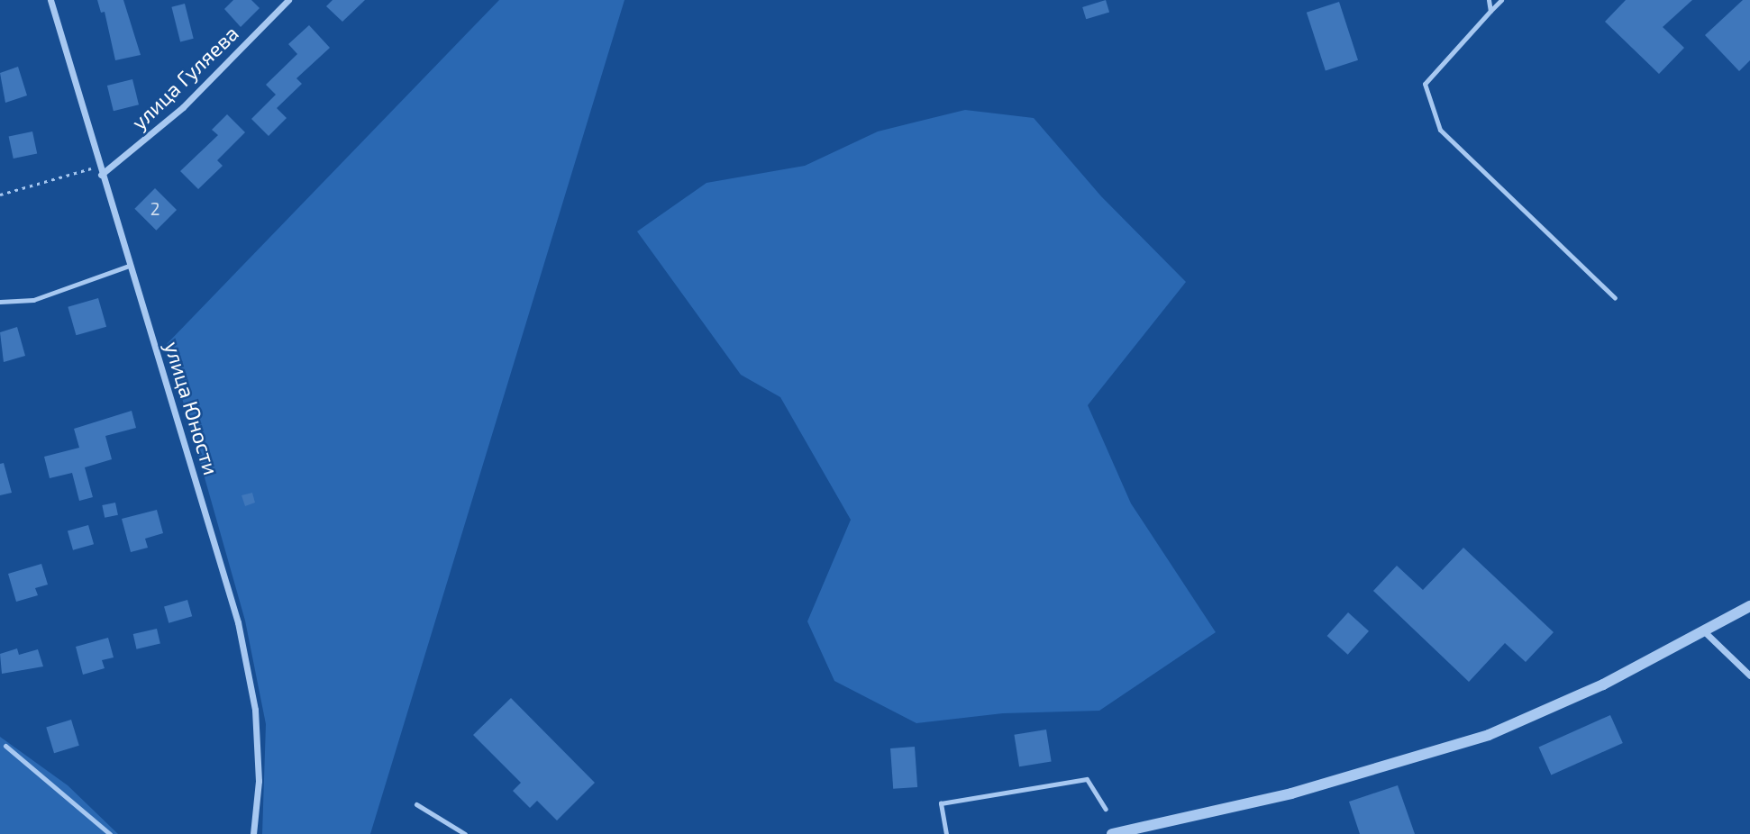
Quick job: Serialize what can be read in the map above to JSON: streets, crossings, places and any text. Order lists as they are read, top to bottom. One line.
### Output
{"streets":{"street":["улица Гуляева","улица Юности"]},"crossings":[["улица Гуляева","улица Юности"]],"house_numbers":["2"]}
